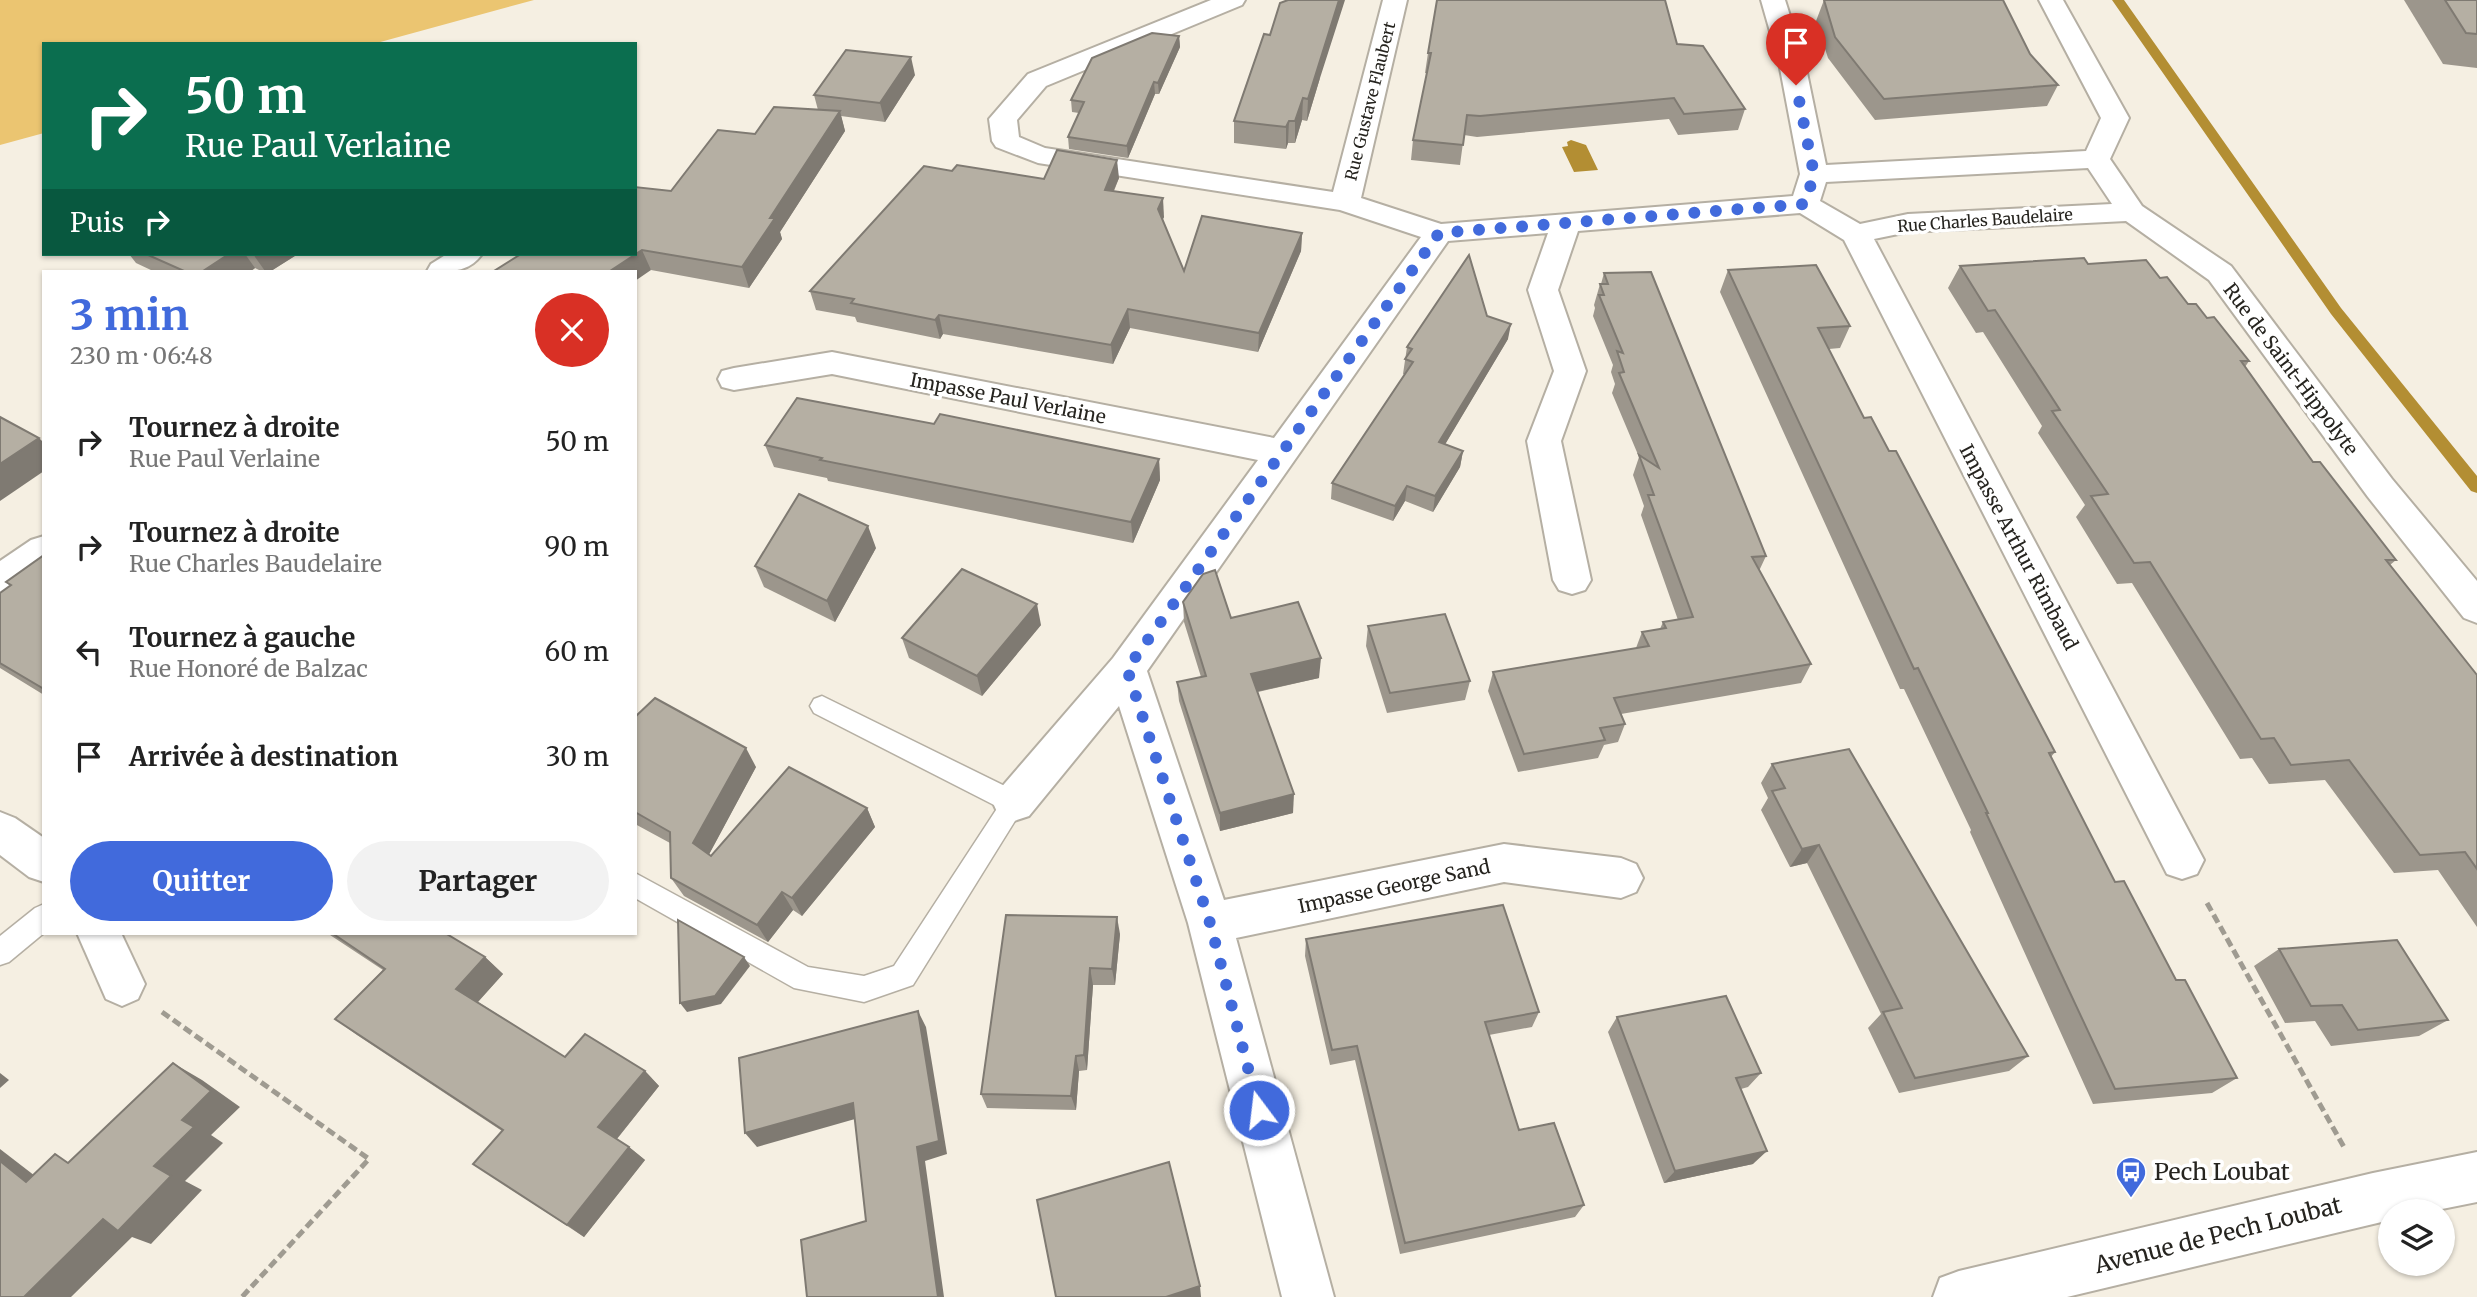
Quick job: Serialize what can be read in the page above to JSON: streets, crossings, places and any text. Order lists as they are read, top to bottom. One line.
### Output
{"streets":{"street":["Rue Gustave Flaubert","Rue Charles Baudelaire","Rue de Saint-Hippolyte","Impasse Paul Verlaine","Impasse Arthur Rimbaud","Impasse George Sand","Avenue de Pech Loubat"]},"crossings":[["Rue Charles Baudelaire","Rue de Saint-Hippolyte"],["Rue Charles Baudelaire","Impasse Arthur Rimbaud"]],"places":{"bus stop":["Pech Loubat"]},"page":{"turn":["50 m","Rue Paul Verlaine"],"then":"Puis","heading":["3 min","230 m · 06:48"],"list":[{"name":"Tournez à droite","note":"Rue Paul Verlaine","value":"50 m"},{"name":"Tournez à droite","note":"Rue Charles Baudelaire","value":"90 m"},{"name":"Tournez à gauche","note":"Rue Honoré de Balzac","value":"60 m"},{"name":"Arrivée à destination","value":"30 m"}],"buttons":["Quitter","Partager"]}}
